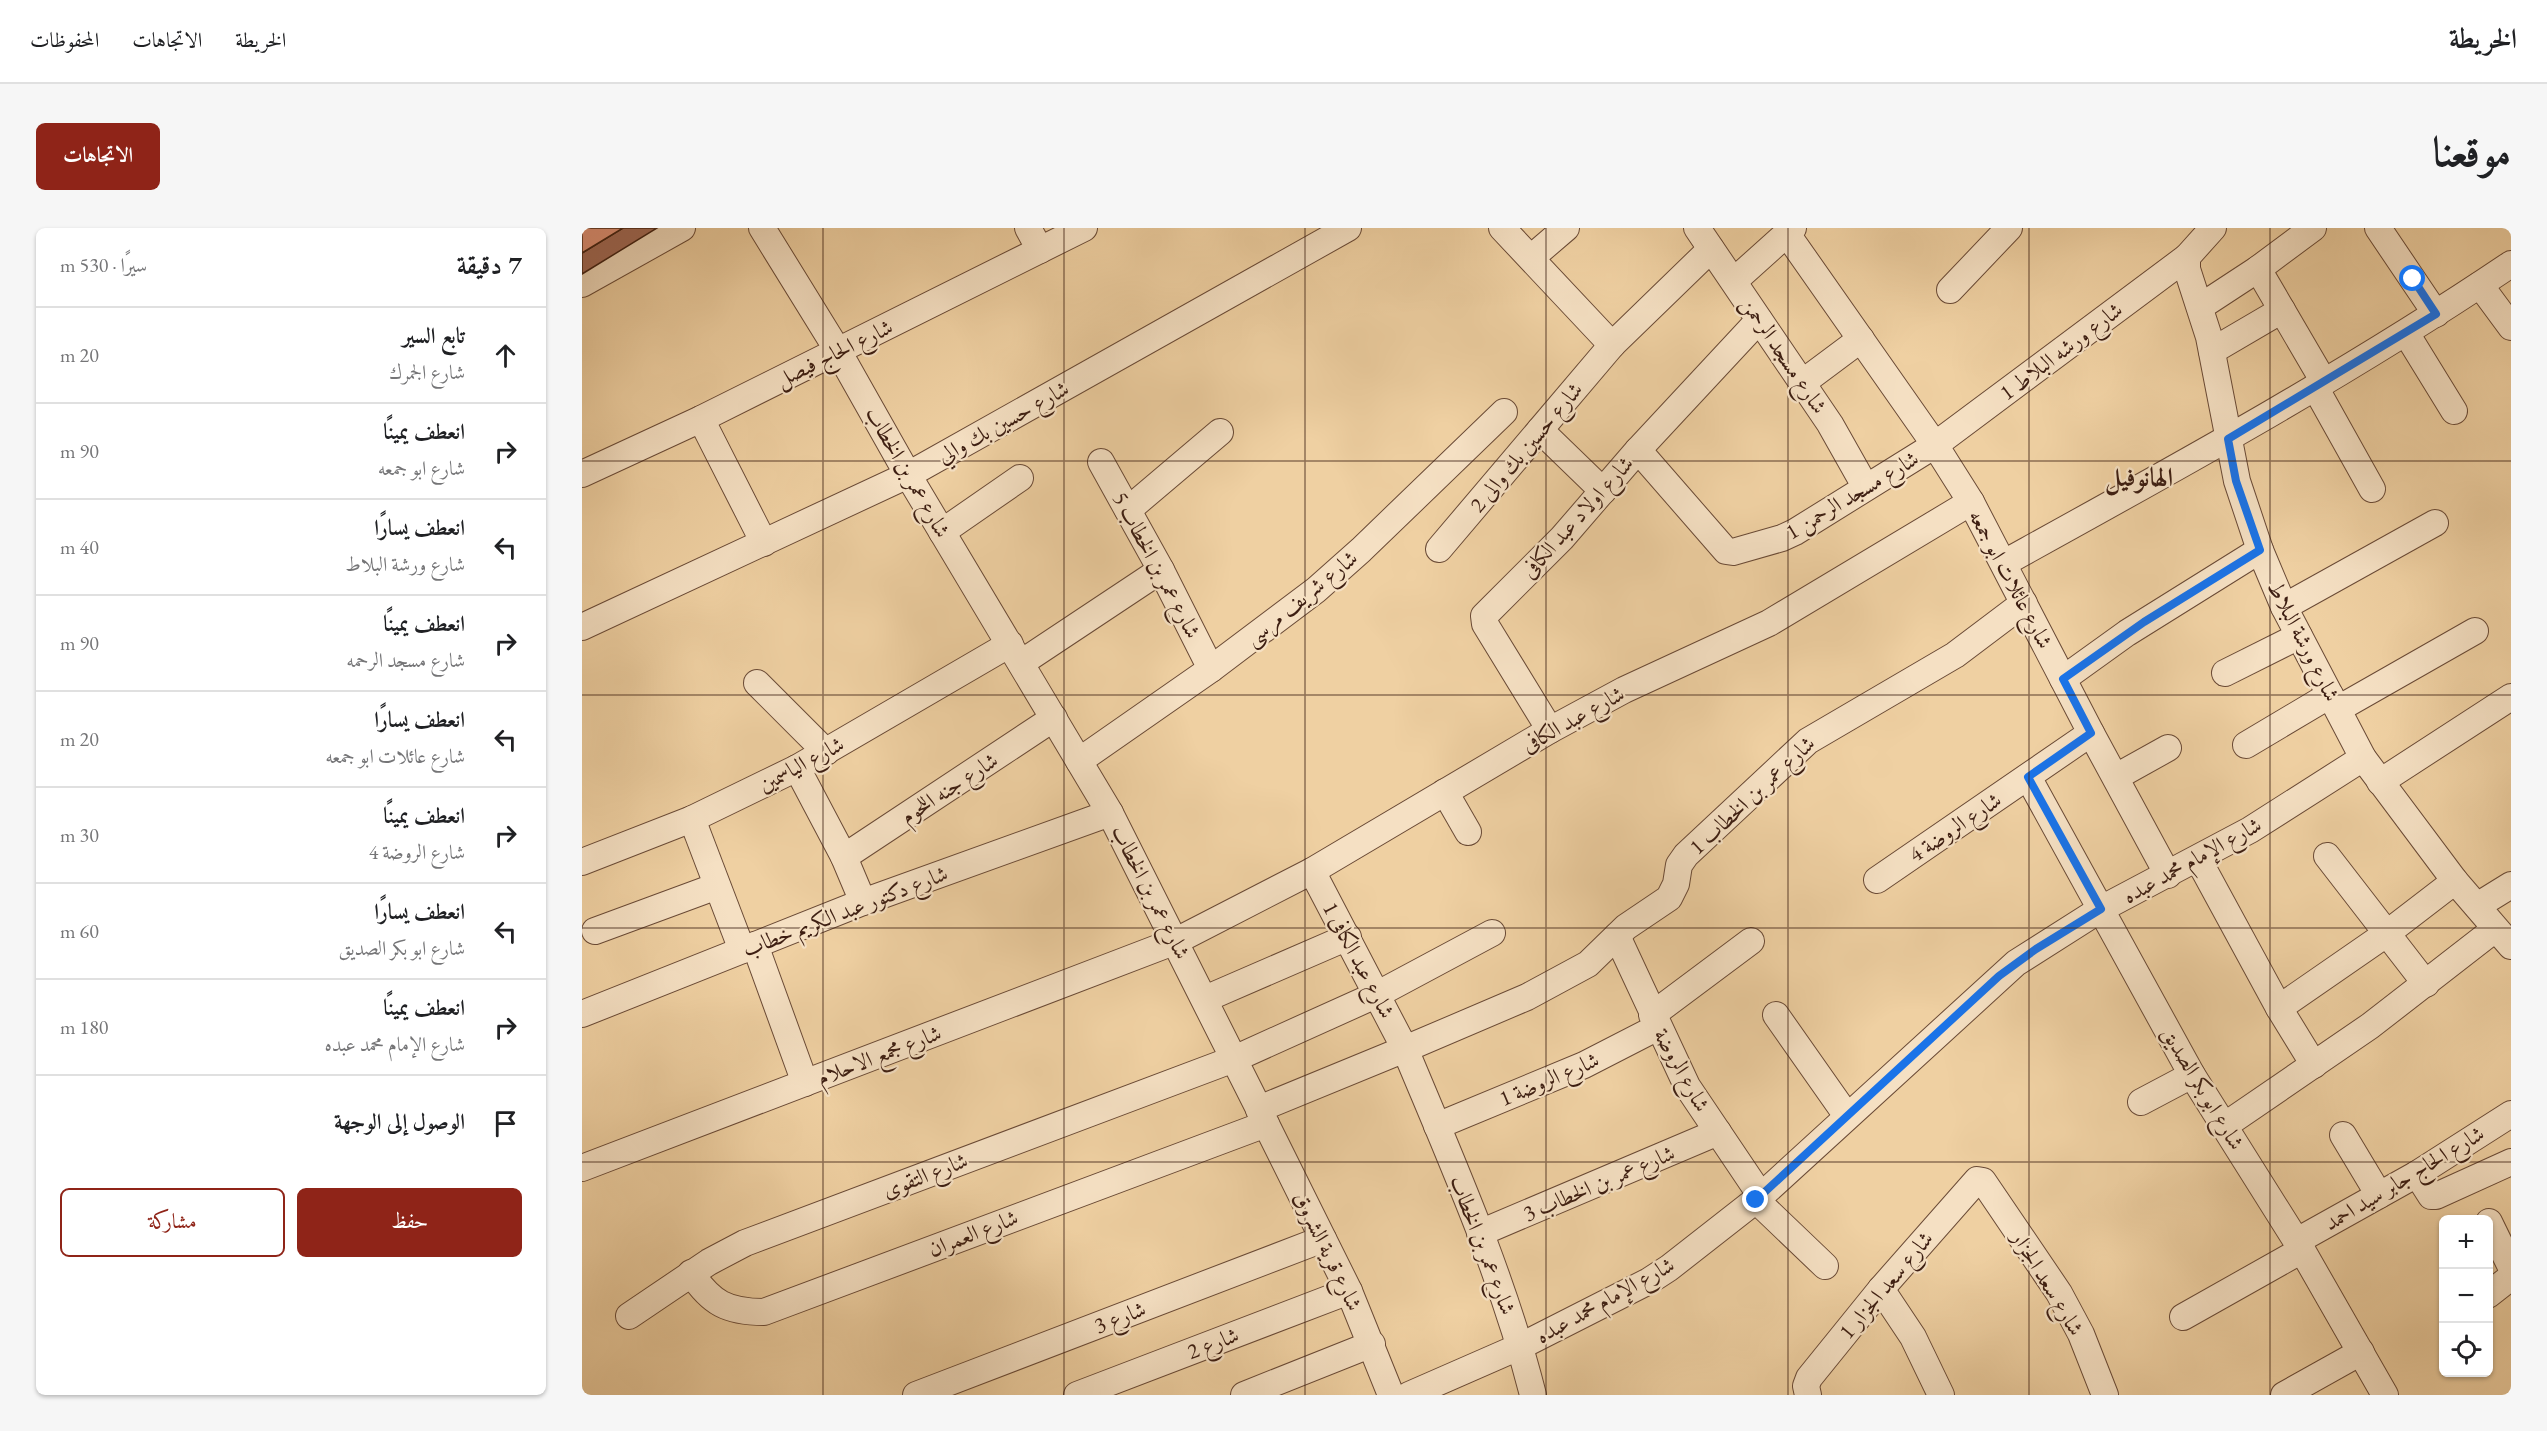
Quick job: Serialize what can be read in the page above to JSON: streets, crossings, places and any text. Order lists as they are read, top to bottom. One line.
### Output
{"streets":{"street":["شارع ورشه البلاط 1","شارع الحاج فيصل","شارع مسجد الرحمن","شارع حسين بك والي","شارع حسين بك والى 2","شارع عمر بن الخطاب","شارع مسجد الرحمن 1","شارع اولاد عبد الكافى","شارع عمر بن الخطاب 5","شارع عائلات ابو جمعه","شارع شريف مرسى","شارع ورشة البلاط","شارع عبد الكافى","شارع الياسمين","شارع جنه اللحوم","شارع عمر بن الخطاب 1","شارع الروضة 4","شارع الإمام محمد عبده","شارع دكتور عبد الكريم خطاب","شارع عبد الكافى 1","شارع مجمع الاحلام","شارع الروضة","شارع الروضة 1","شارع ابو بكر الصديق","شارع التقوى","شارع الحاج جابر سيد احمد","شارع عمر بن الخطاب 3","شارع العمران","شارع قرية الشروق","شارع سعد الجزار","شارع سعد الجزار 1","شارع 3","شارع 2"]},"crossings":[["شارع ورشه البلاط 1","شارع مسجد الرحمن 1"],["شارع ورشه البلاط 1","شارع عائلات ابو جمعه"],["شارع ورشه البلاط 1","شارع ورشة البلاط"],["شارع الحاج فيصل","شارع عمر بن الخطاب"],["شارع مسجد الرحمن","شارع حسين بك والى 2"],["شارع مسجد الرحمن","شارع مسجد الرحمن 1"],["شارع مسجد الرحمن","شارع اولاد عبد الكافى"],["شارع حسين بك والي","شارع عمر بن الخطاب"],["شارع عمر بن الخطاب","شارع شريف مرسى"],["شارع عمر بن الخطاب","شارع عبد الكافى"],["شارع عمر بن الخطاب","شارع الياسمين"],["شارع عمر بن الخطاب","شارع جنه اللحوم"],["شارع عمر بن الخطاب","شارع عمر بن الخطاب 1"],["شارع عمر بن الخطاب","شارع الإمام محمد عبده"],["شارع عمر بن الخطاب","شارع دكتور عبد الكريم خطاب"],["شارع عمر بن الخطاب","شارع عبد الكافى 1"],["شارع عمر بن الخطاب","شارع مجمع الاحلام"],["شارع عمر بن الخطاب","شارع الروضة 1"],["شارع عمر بن الخطاب","شارع التقوى"],["شارع عمر بن الخطاب","شارع عمر بن الخطاب 3"],["شارع عمر بن الخطاب","شارع العمران"],["شارع عمر بن الخطاب","شارع قرية الشروق"],["شارع مسجد الرحمن 1","شارع اولاد عبد الكافى"],["شارع مسجد الرحمن 1","شارع عائلات ابو جمعه"],["شارع اولاد عبد الكافى","شارع عبد الكافى"],["شارع عمر بن الخطاب 5","شارع شريف مرسى"],["شارع عمر بن الخطاب 5","شارع الياسمين"],["شارع عائلات ابو جمعه","شارع عبد الكافى"],["شارع عائلات ابو جمعه","شارع عمر بن الخطاب 1"],["شارع عائلات ابو جمعه","شارع الروضة 4"],["شارع عائلات ابو جمعه","شارع الإمام محمد عبده"],["شارع ورشة البلاط","شارع الإمام محمد عبده"],["شارع عبد الكافى","شارع عبد الكافى 1"],["شارع عبد الكافى","شارع مجمع الاحلام"],["شارع عمر بن الخطاب 1","شارع عبد الكافى 1"],["شارع عمر بن الخطاب 1","شارع الروضة"],["شارع الروضة 4","شارع ابو بكر الصديق"],["شارع الإمام محمد عبده","شارع الروضة"],["شارع الإمام محمد عبده","شارع ابو بكر الصديق"],["شارع عبد الكافى 1","شارع التقوى"],["شارع الروضة","شارع الروضة 1"],["شارع الروضة","شارع عمر بن الخطاب 3"],["شارع ابو بكر الصديق","شارع الحاج جابر سيد احمد"],["شارع التقوى","شارع العمران"],["شارع العمران","شارع قرية الشروق"],["شارع قرية الشروق","شارع 3"],["شارع قرية الشروق","شارع 2"],["شارع سعد الجزار","شارع سعد الجزار 1"]],"districts":["الهانوفيل"],"page":{"header":"الخريطة","nav":["الخريطة","الاتجاهات","المحفوظات"],"title":"موقعنا","buttons":["الاتجاهات",["حفظ","مشاركة"]],"heading":["7 دقيقة","سيرًا · 530 m"],"list":[["تابع السير","شارع الجمرك","20 m"],["انعطف يمينًا","شارع ابو جمعه","90 m"],["انعطف يسارًا","شارع ورشة البلاط","40 m"],["انعطف يمينًا","شارع مسجد الرحمه","90 m"],["انعطف يسارًا","شارع عائلات ابو جمعه","20 m"],["انعطف يمينًا","شارع الروضة 4","30 m"],["انعطف يسارًا","شارع ابو بكر الصديق","60 m"],["انعطف يمينًا","شارع الإمام محمد عبده","180 m"],"الوصول إلى الوجهة"],"map_buttons":["+","−"]}}
